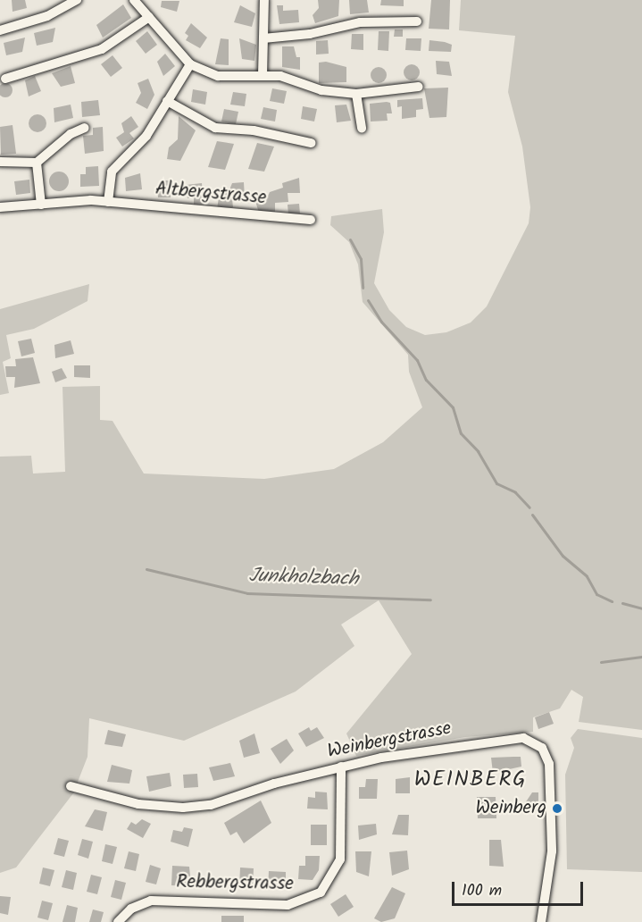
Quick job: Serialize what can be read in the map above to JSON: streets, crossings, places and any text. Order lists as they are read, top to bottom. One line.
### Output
{"streets":{"street":["Altbergstrasse","Weinbergstrasse","Rebbergstrasse"]},"crossings":[["Weinbergstrasse","Rebbergstrasse"]],"districts":["WEINBERG"],"water":["Junkholzbach"],"places":["Weinberg"],"scale_bar":"100 m"}
